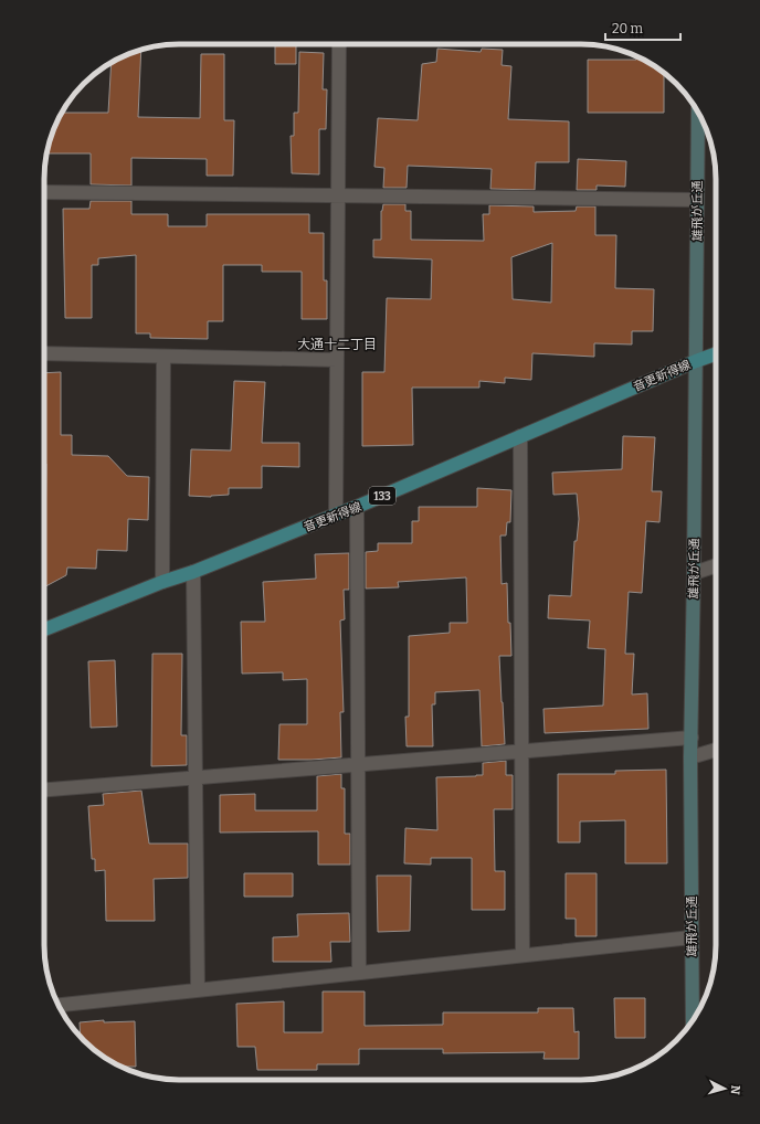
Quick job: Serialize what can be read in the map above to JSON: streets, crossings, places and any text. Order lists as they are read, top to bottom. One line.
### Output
{"streets":{"main road":["音更新得線","133"],"street":["雄飛が丘通"]},"crossings":[["雄飛が丘通","音更新得線"]],"districts":["大通十二丁目"],"scale_bar":"20 m","north":"right"}
